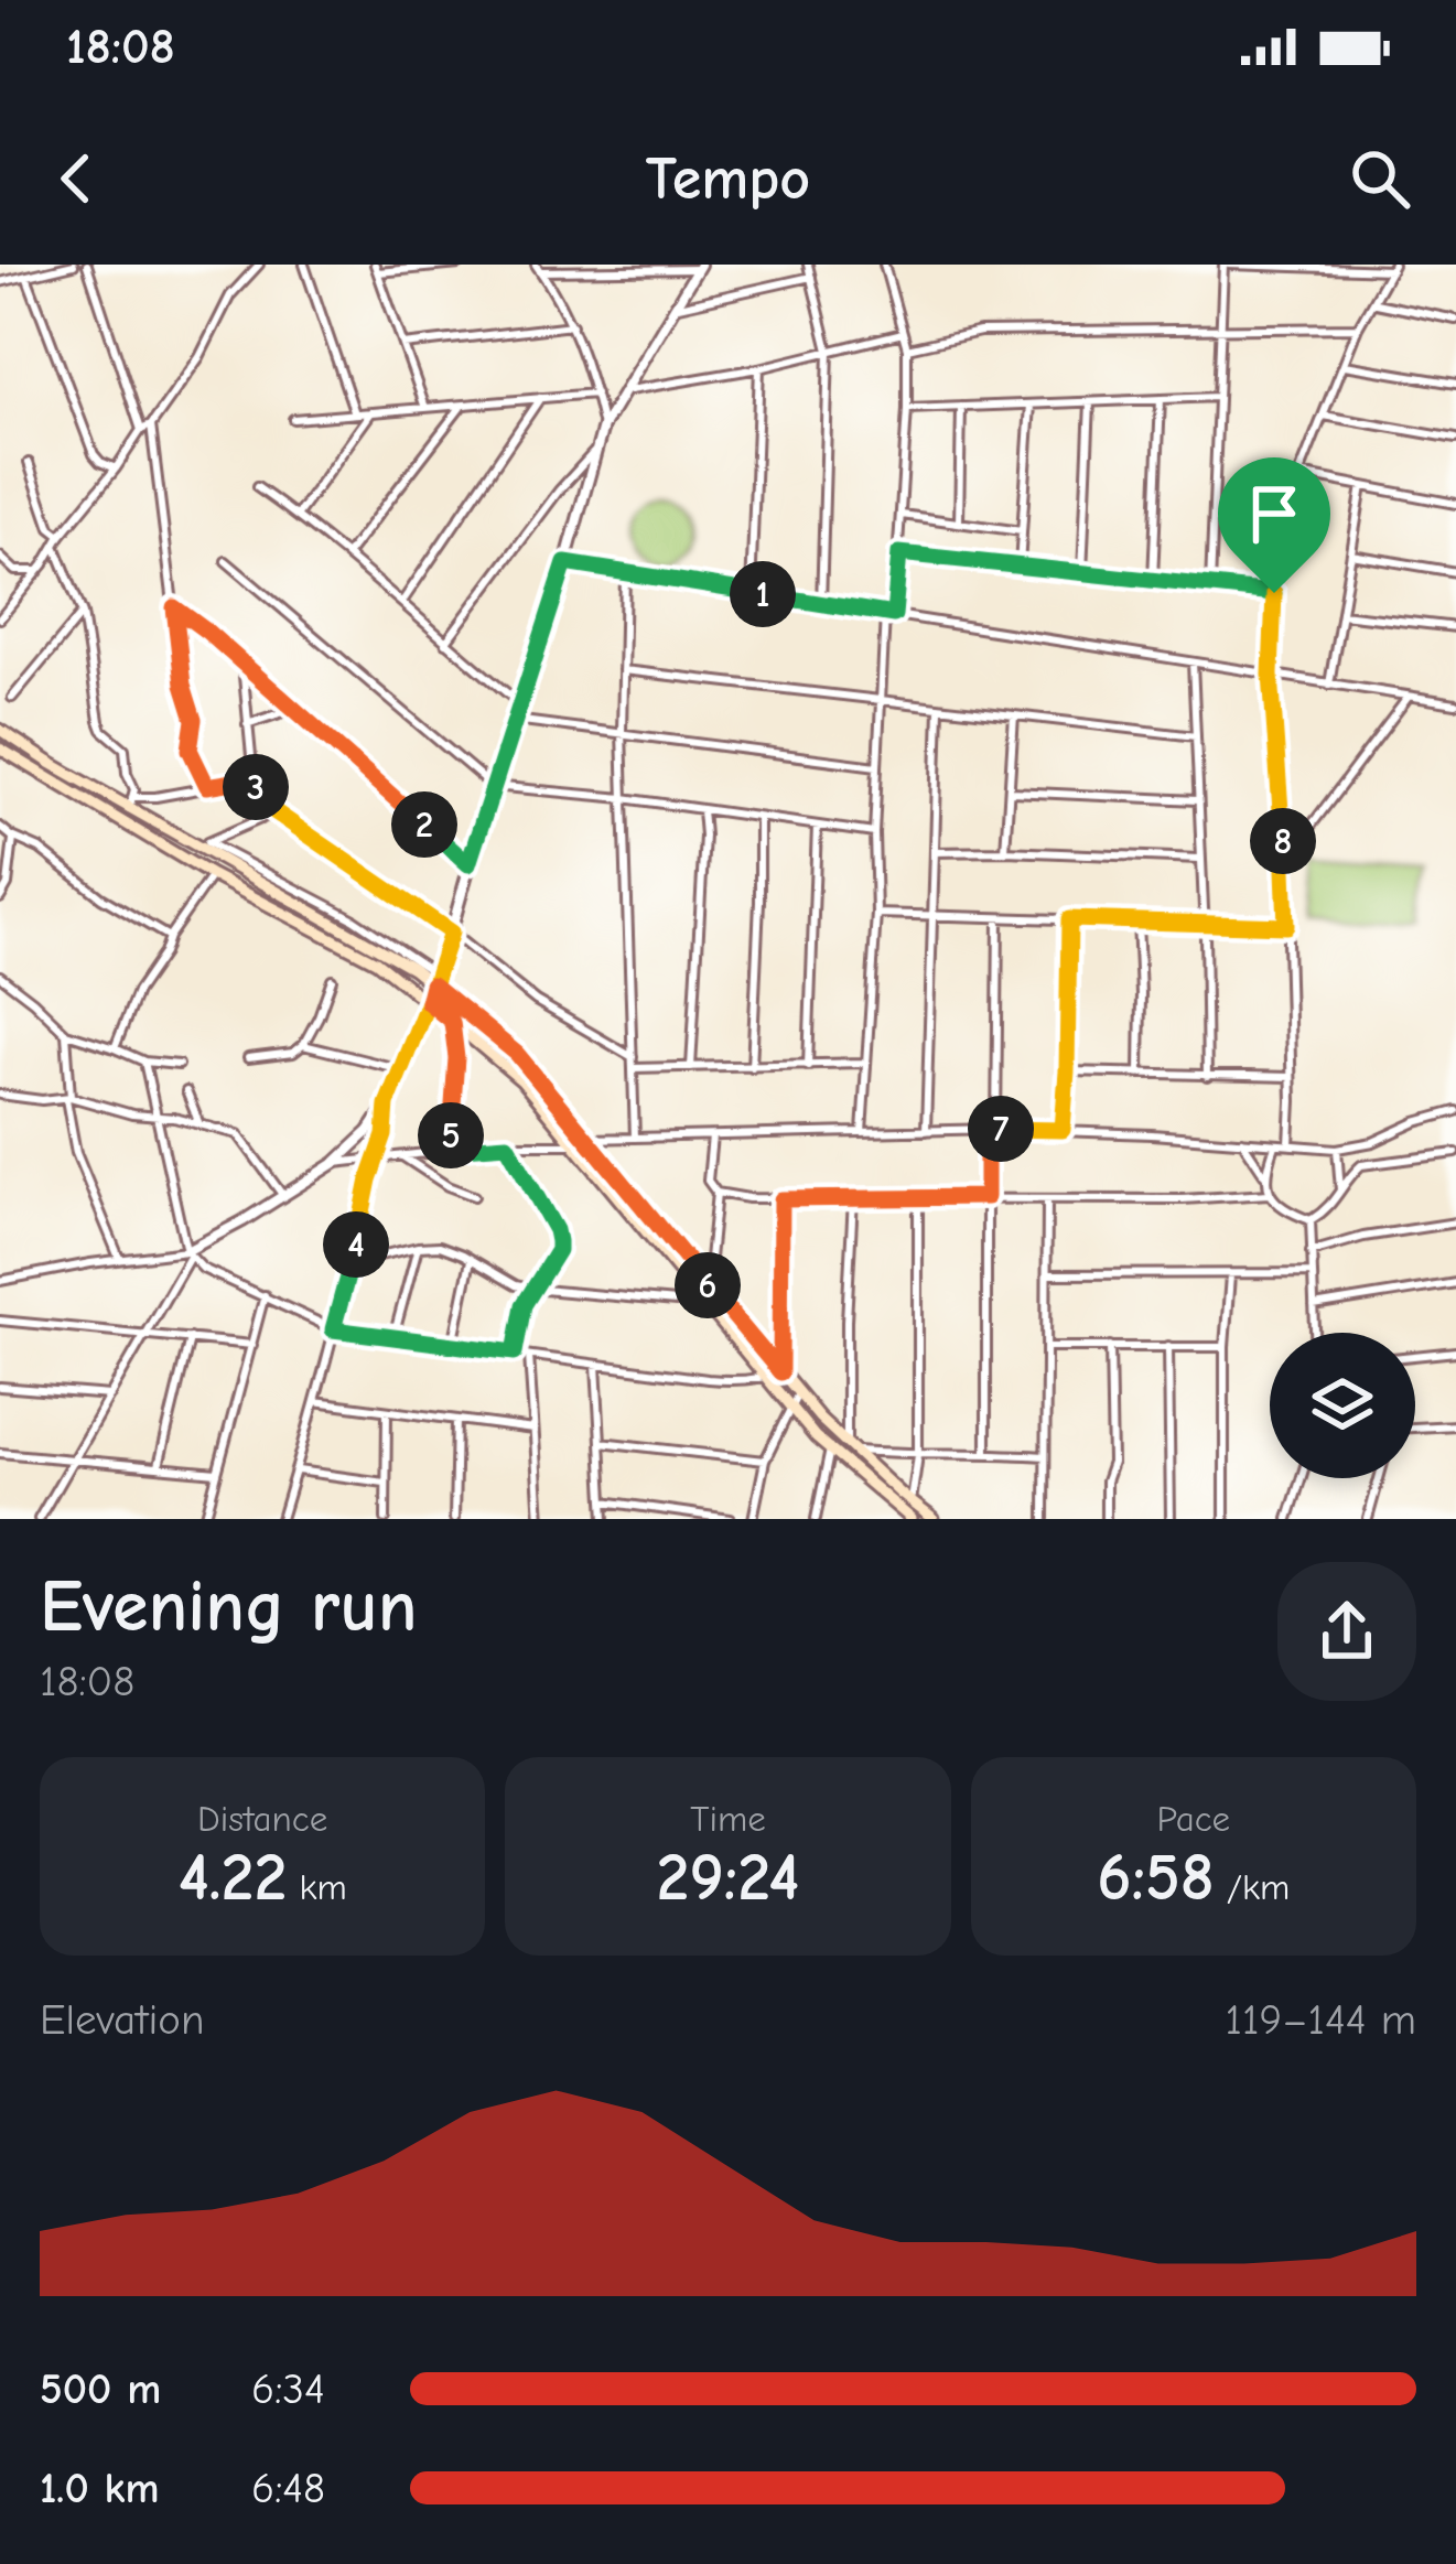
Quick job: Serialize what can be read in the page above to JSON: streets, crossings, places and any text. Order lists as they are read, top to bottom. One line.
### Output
{"page":{"status":"18:08","header":"Tempo","pins":["1","3","2","8","7","5","4","6"],"heading":["Evening run","18:08"],"stats":[["Distance","4.22 km"],["Time","29:24"],["Pace","6:58 /km"]],"chart":["Elevation","119–144 m"],"list":[{"name":"500 m","note":"6:34"},{"name":"1.0 km","note":"6:48"}]}}
